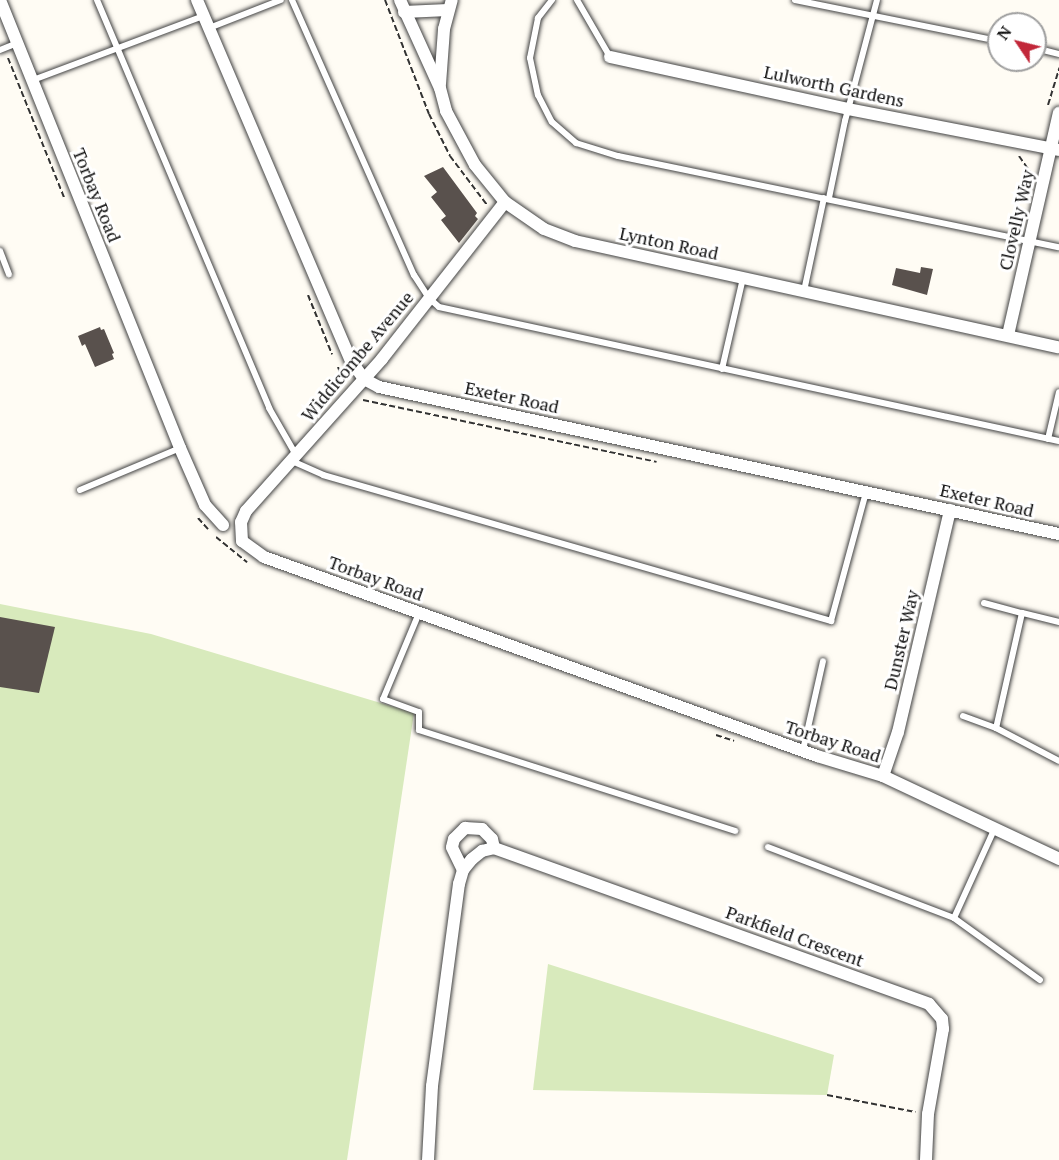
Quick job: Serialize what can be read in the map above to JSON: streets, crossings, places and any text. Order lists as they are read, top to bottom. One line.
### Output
{"streets":{"street":["Lulworth Gardens","Torbay Road","Clovelly Way","Lynton Road","Widdicombe Avenue","Exeter Road","Dunster Way","Parkfield Crescent"]},"crossings":[["Lulworth Gardens","Clovelly Way"],["Torbay Road","Widdicombe Avenue"],["Torbay Road","Dunster Way"],["Clovelly Way","Lynton Road"],["Lynton Road","Widdicombe Avenue"],["Widdicombe Avenue","Exeter Road"],["Exeter Road","Dunster Way"]],"north":"top left"}
